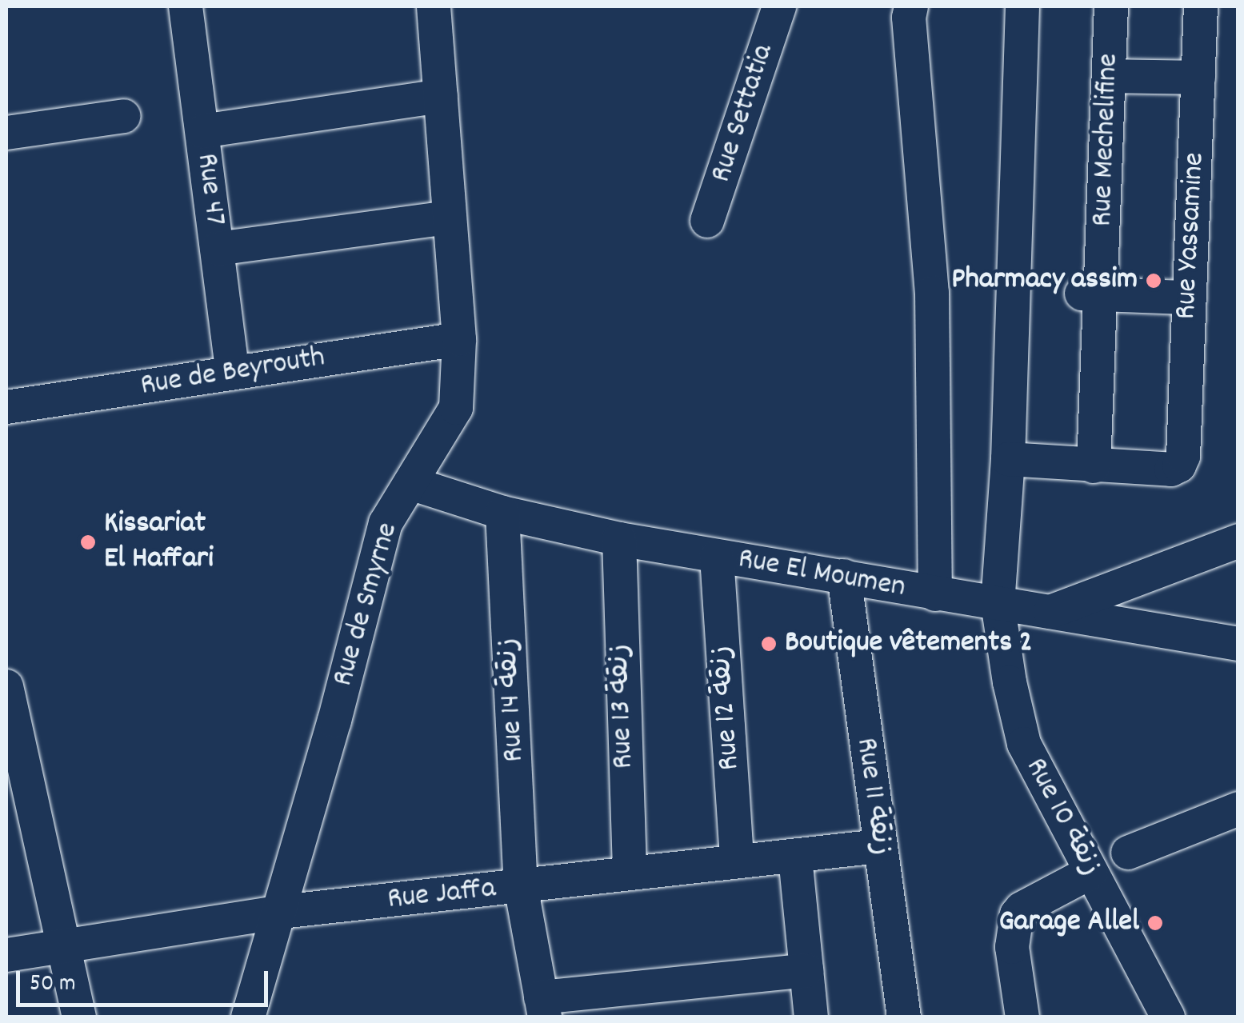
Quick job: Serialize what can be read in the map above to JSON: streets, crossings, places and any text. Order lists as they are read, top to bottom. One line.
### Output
{"streets":{"street":["Rue Settatia","Rue Mechelifine","Rue 47","Rue Yassamine","Rue de Beyrouth","Rue El Moumen","Rue de Smyrne","Rue 14 زنقة","Rue 13 زنقة","Rue 12 زنقة","Rue 11 زنقة","Rue 10 زنقة","Rue Jaffa"]},"crossings":[["Rue Mechelifine","Rue Yassamine"],["Rue 47","Rue de Beyrouth"],["Rue de Beyrouth","Rue de Smyrne"],["Rue El Moumen","Rue de Smyrne"],["Rue El Moumen","Rue 14 زنقة"],["Rue El Moumen","Rue 13 زنقة"],["Rue El Moumen","Rue 12 زنقة"],["Rue El Moumen","Rue 11 زنقة"],["Rue El Moumen","Rue 10 زنقة"],["Rue de Smyrne","Rue Jaffa"],["Rue 14 زنقة","Rue Jaffa"],["Rue 13 زنقة","Rue Jaffa"],["Rue 12 زنقة","Rue Jaffa"],["Rue 11 زنقة","Rue Jaffa"]],"places":["Pharmacy assim","Kissariat El Haffari","Boutique vêtements 2","Garage Allel"],"scale_bar":"50 m"}
